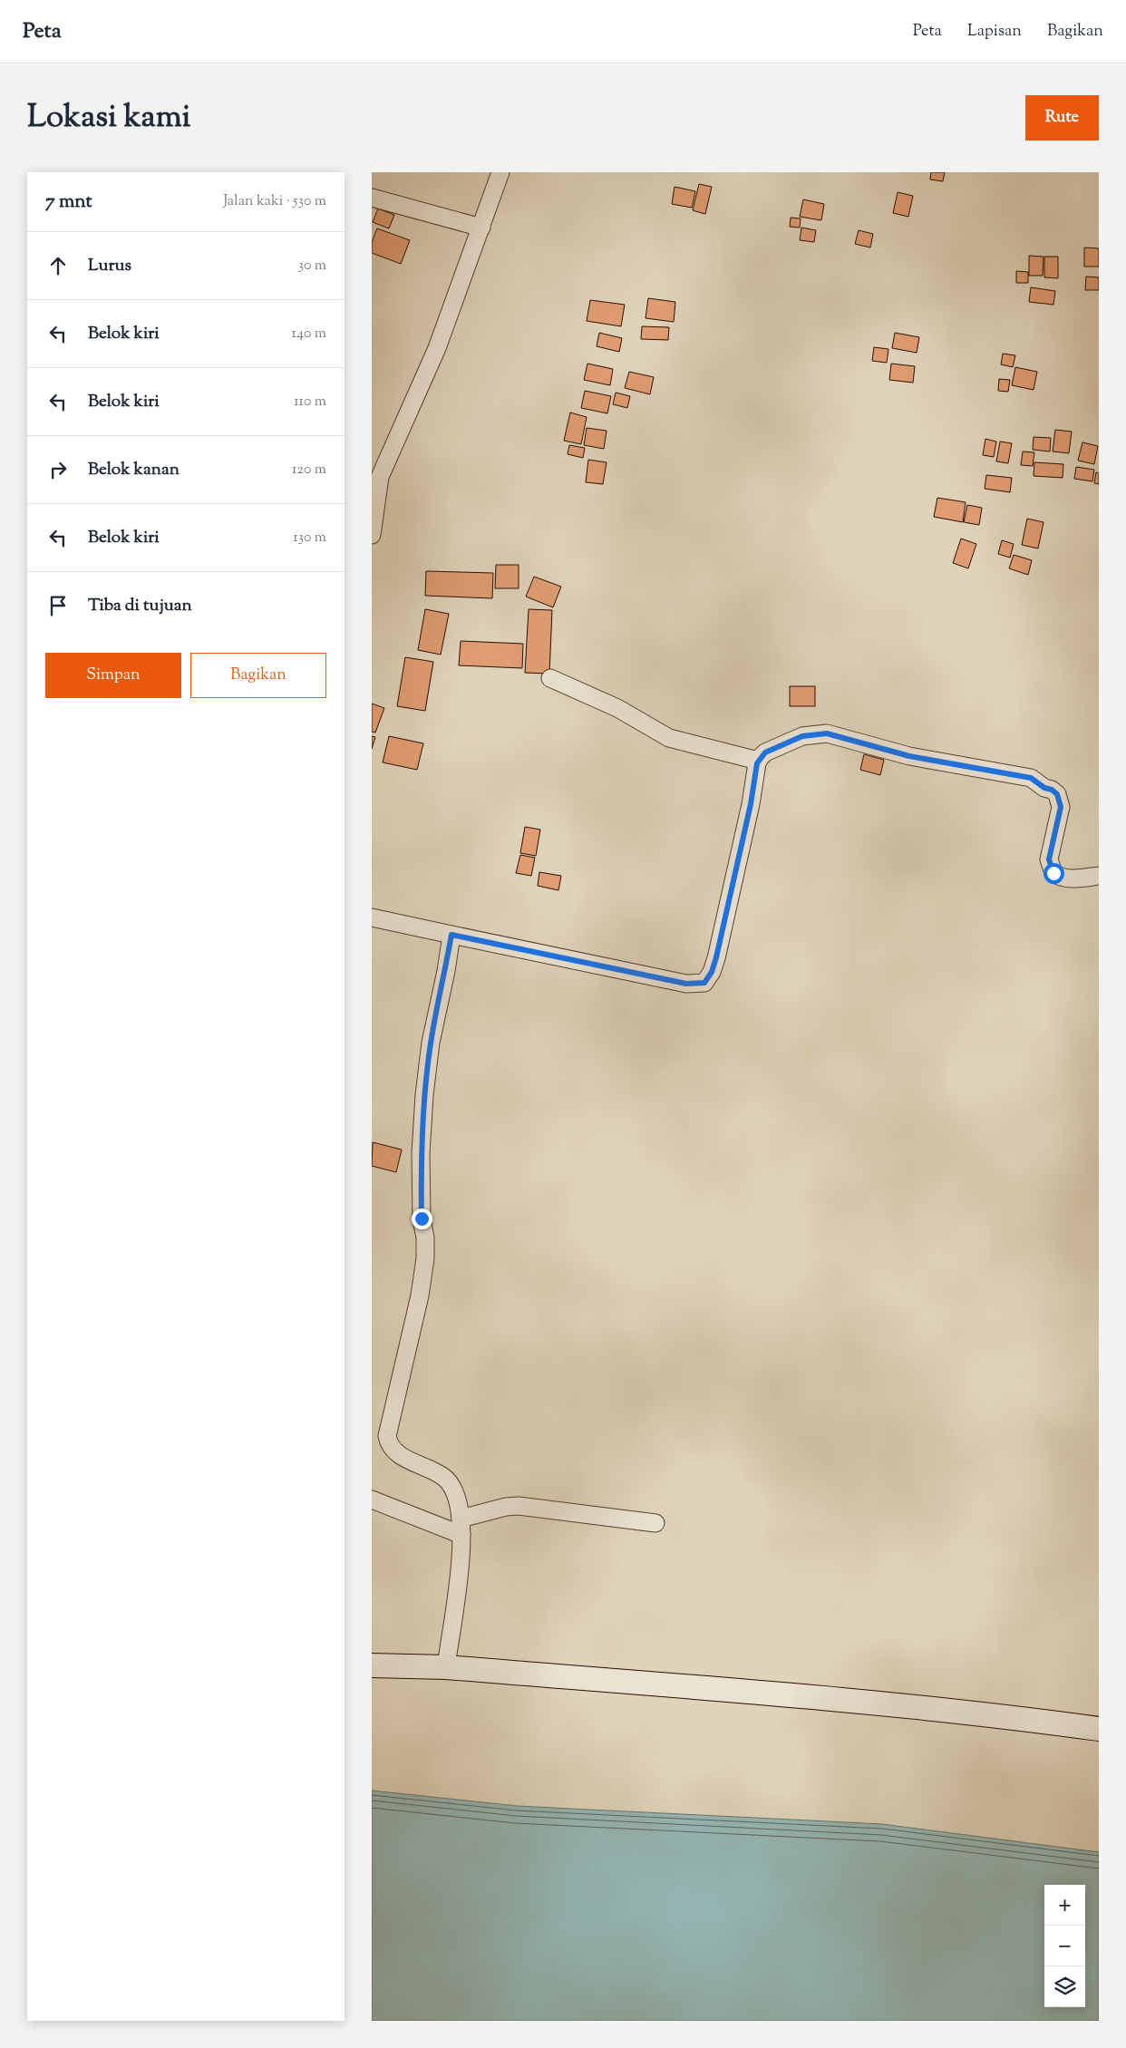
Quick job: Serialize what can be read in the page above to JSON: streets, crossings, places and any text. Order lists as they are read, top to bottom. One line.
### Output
{"page":{"header":"Peta","nav":["Peta","Lapisan","Bagikan"],"title":"Lokasi kami","buttons":["Rute",["Simpan","Bagikan"]],"heading":["7 mnt","Jalan kaki · 530 m"],"list":[["Lurus","30 m"],["Belok kiri","140 m"],["Belok kiri","110 m"],["Belok kanan","120 m"],["Belok kiri","130 m"],"Tiba di tujuan"],"map_buttons":["+","−"]}}
